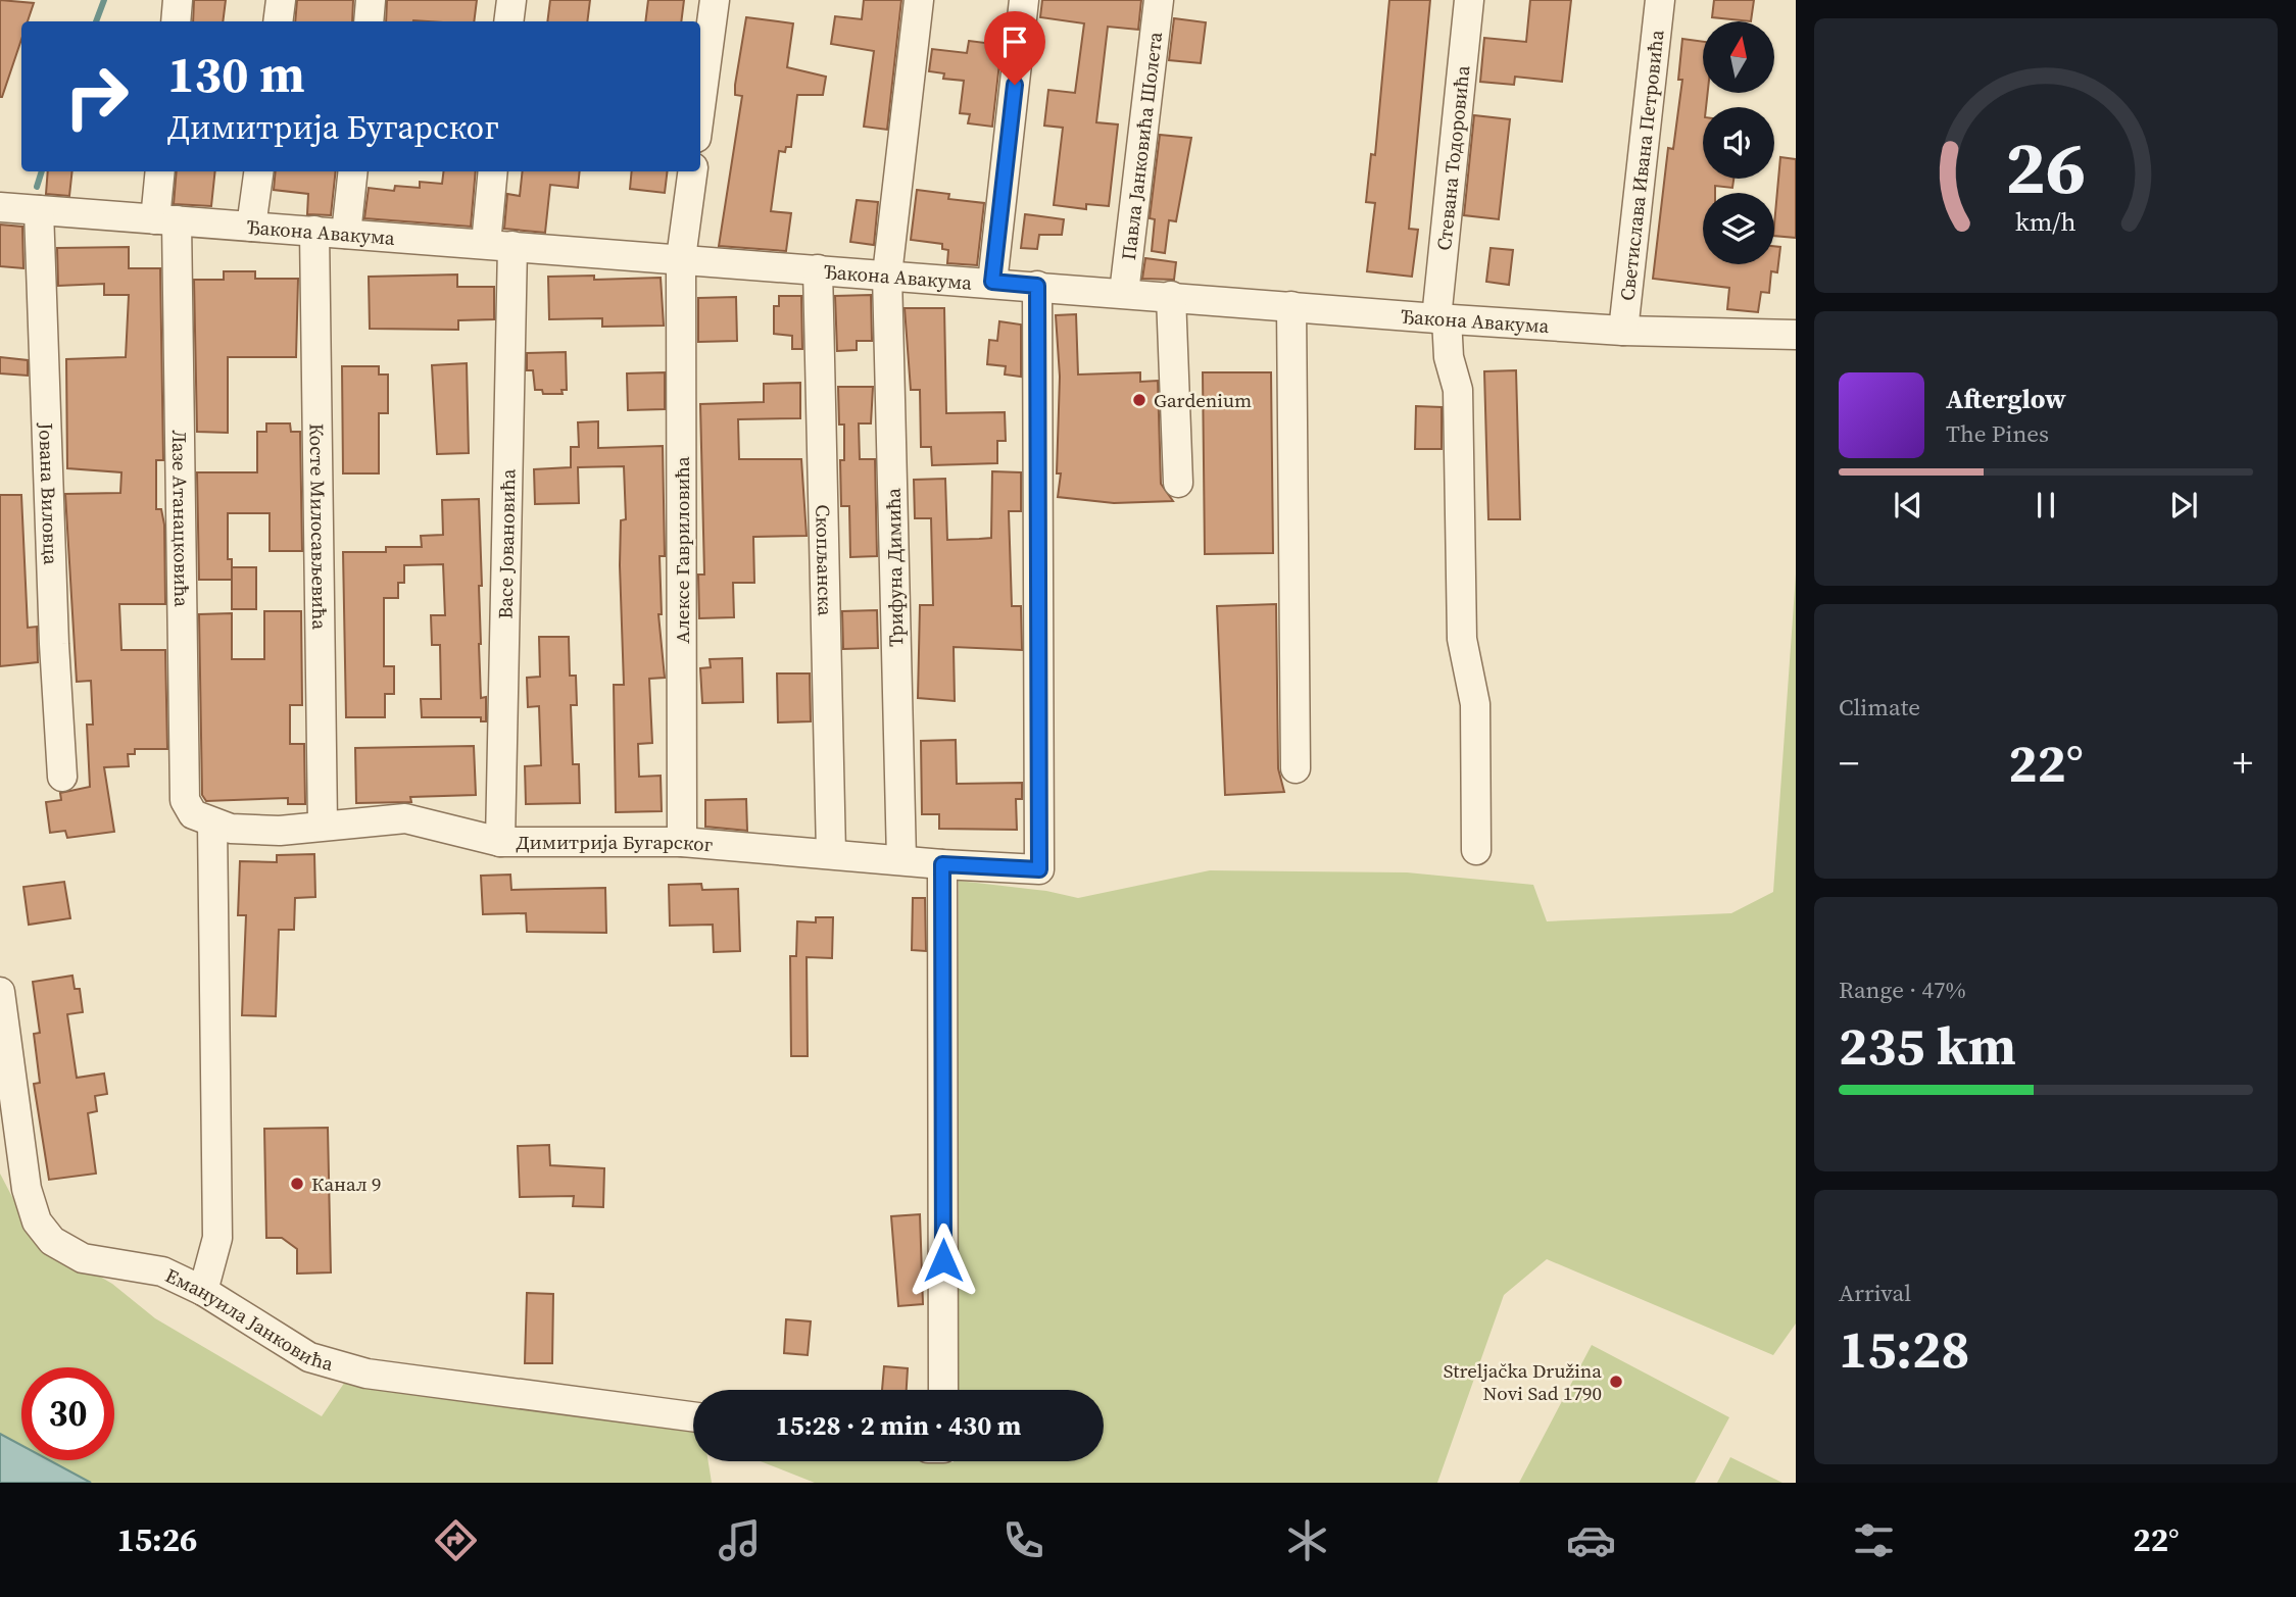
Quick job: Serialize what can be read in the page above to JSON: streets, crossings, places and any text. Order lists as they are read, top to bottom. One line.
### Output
{"streets":{"street":["Павла Јанковића Шолета","Стевана Тодоровића","Светислава Ивана Петровића","Ђакона Авакума","Јована Виловца","Лазе Атанацковића","Косте Милосављевића","Васе Јовановића","Алексе Гавриловића","Скопљанска","Трифуна Димића","Димитрија Бугарског","Емануила Јанковића"]},"crossings":[["Павла Јанковића Шолета","Ђакона Авакума"],["Стевана Тодоровића","Ђакона Авакума"],["Светислава Ивана Петровића","Ђакона Авакума"],["Ђакона Авакума","Јована Виловца"],["Ђакона Авакума","Лазе Атанацковића"],["Ђакона Авакума","Косте Милосављевића"],["Ђакона Авакума","Васе Јовановића"],["Ђакона Авакума","Алексе Гавриловића"],["Ђакона Авакума","Скопљанска"],["Ђакона Авакума","Трифуна Димића"],["Ђакона Авакума","Димитрија Бугарског"],["Лазе Атанацковића","Димитрија Бугарског"],["Лазе Атанацковића","Емануила Јанковића"],["Косте Милосављевића","Димитрија Бугарског"],["Васе Јовановића","Димитрија Бугарског"],["Алексе Гавриловића","Димитрија Бугарског"],["Скопљанска","Димитрија Бугарског"],["Трифуна Димића","Димитрија Бугарског"]],"places":["Gardenium","Канал 9","Streljačka Družina Novi Sad 1790"],"north":"top","page":{"turn":["130 m","Димитрија Бугарског"],"song":["Afterglow","The Pines"],"tile":["Climate",["Range · 47%","235 km"],["Arrival","15:28"]],"heat":["−","22°","+"],"limit":"30","trip":"15:28 · 2 min · 430 m","tabs":["15:26","22°"],"gauge":["26","km/h"]}}
